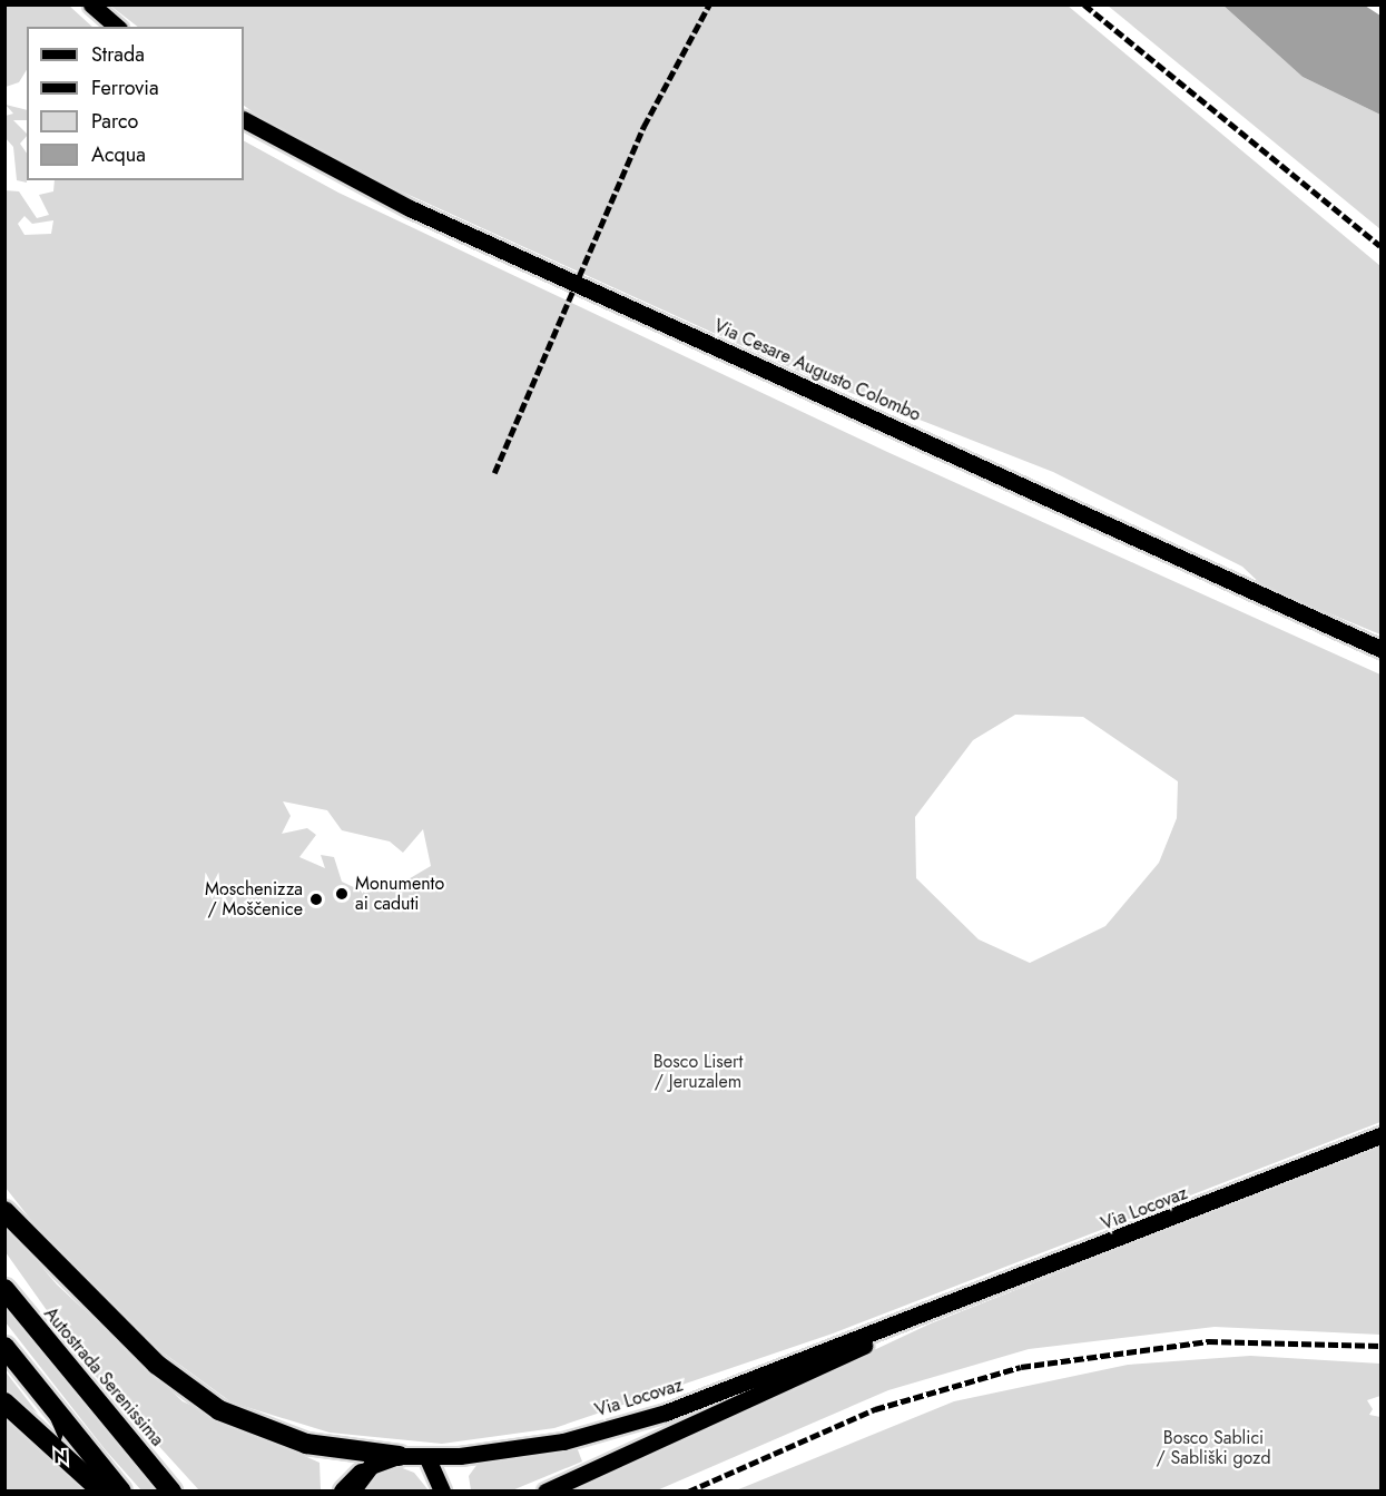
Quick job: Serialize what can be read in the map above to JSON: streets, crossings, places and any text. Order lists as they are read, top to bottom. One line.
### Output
{"streets":{"highway":["Autostrada Serenissima"],"main road":["Via Cesare Augusto Colombo","Via Locovaz"]},"parks":["Bosco Lisert / Jeruzalem","Bosco Sablici / Sabliški gozd"],"places":["Monumento ai caduti","Moschenizza / Moščenice"],"legend":["Strada","Ferrovia","Parco","Acqua"],"north":"bottom"}
